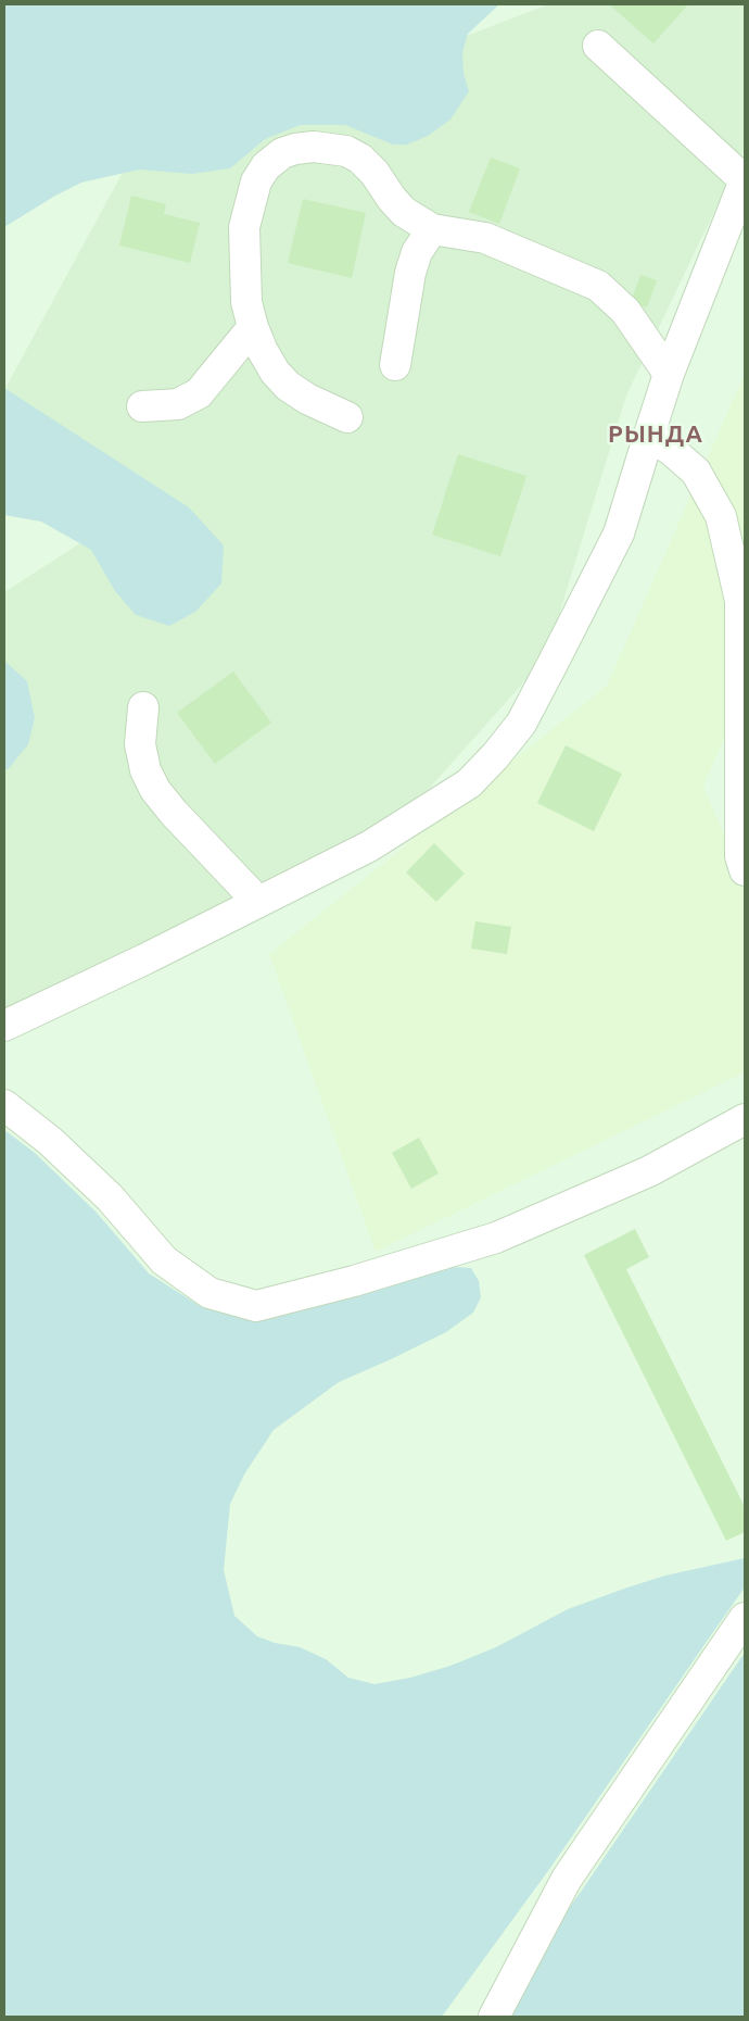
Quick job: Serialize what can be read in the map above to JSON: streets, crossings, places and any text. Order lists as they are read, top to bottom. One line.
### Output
{"districts":["РЫНДА"]}
